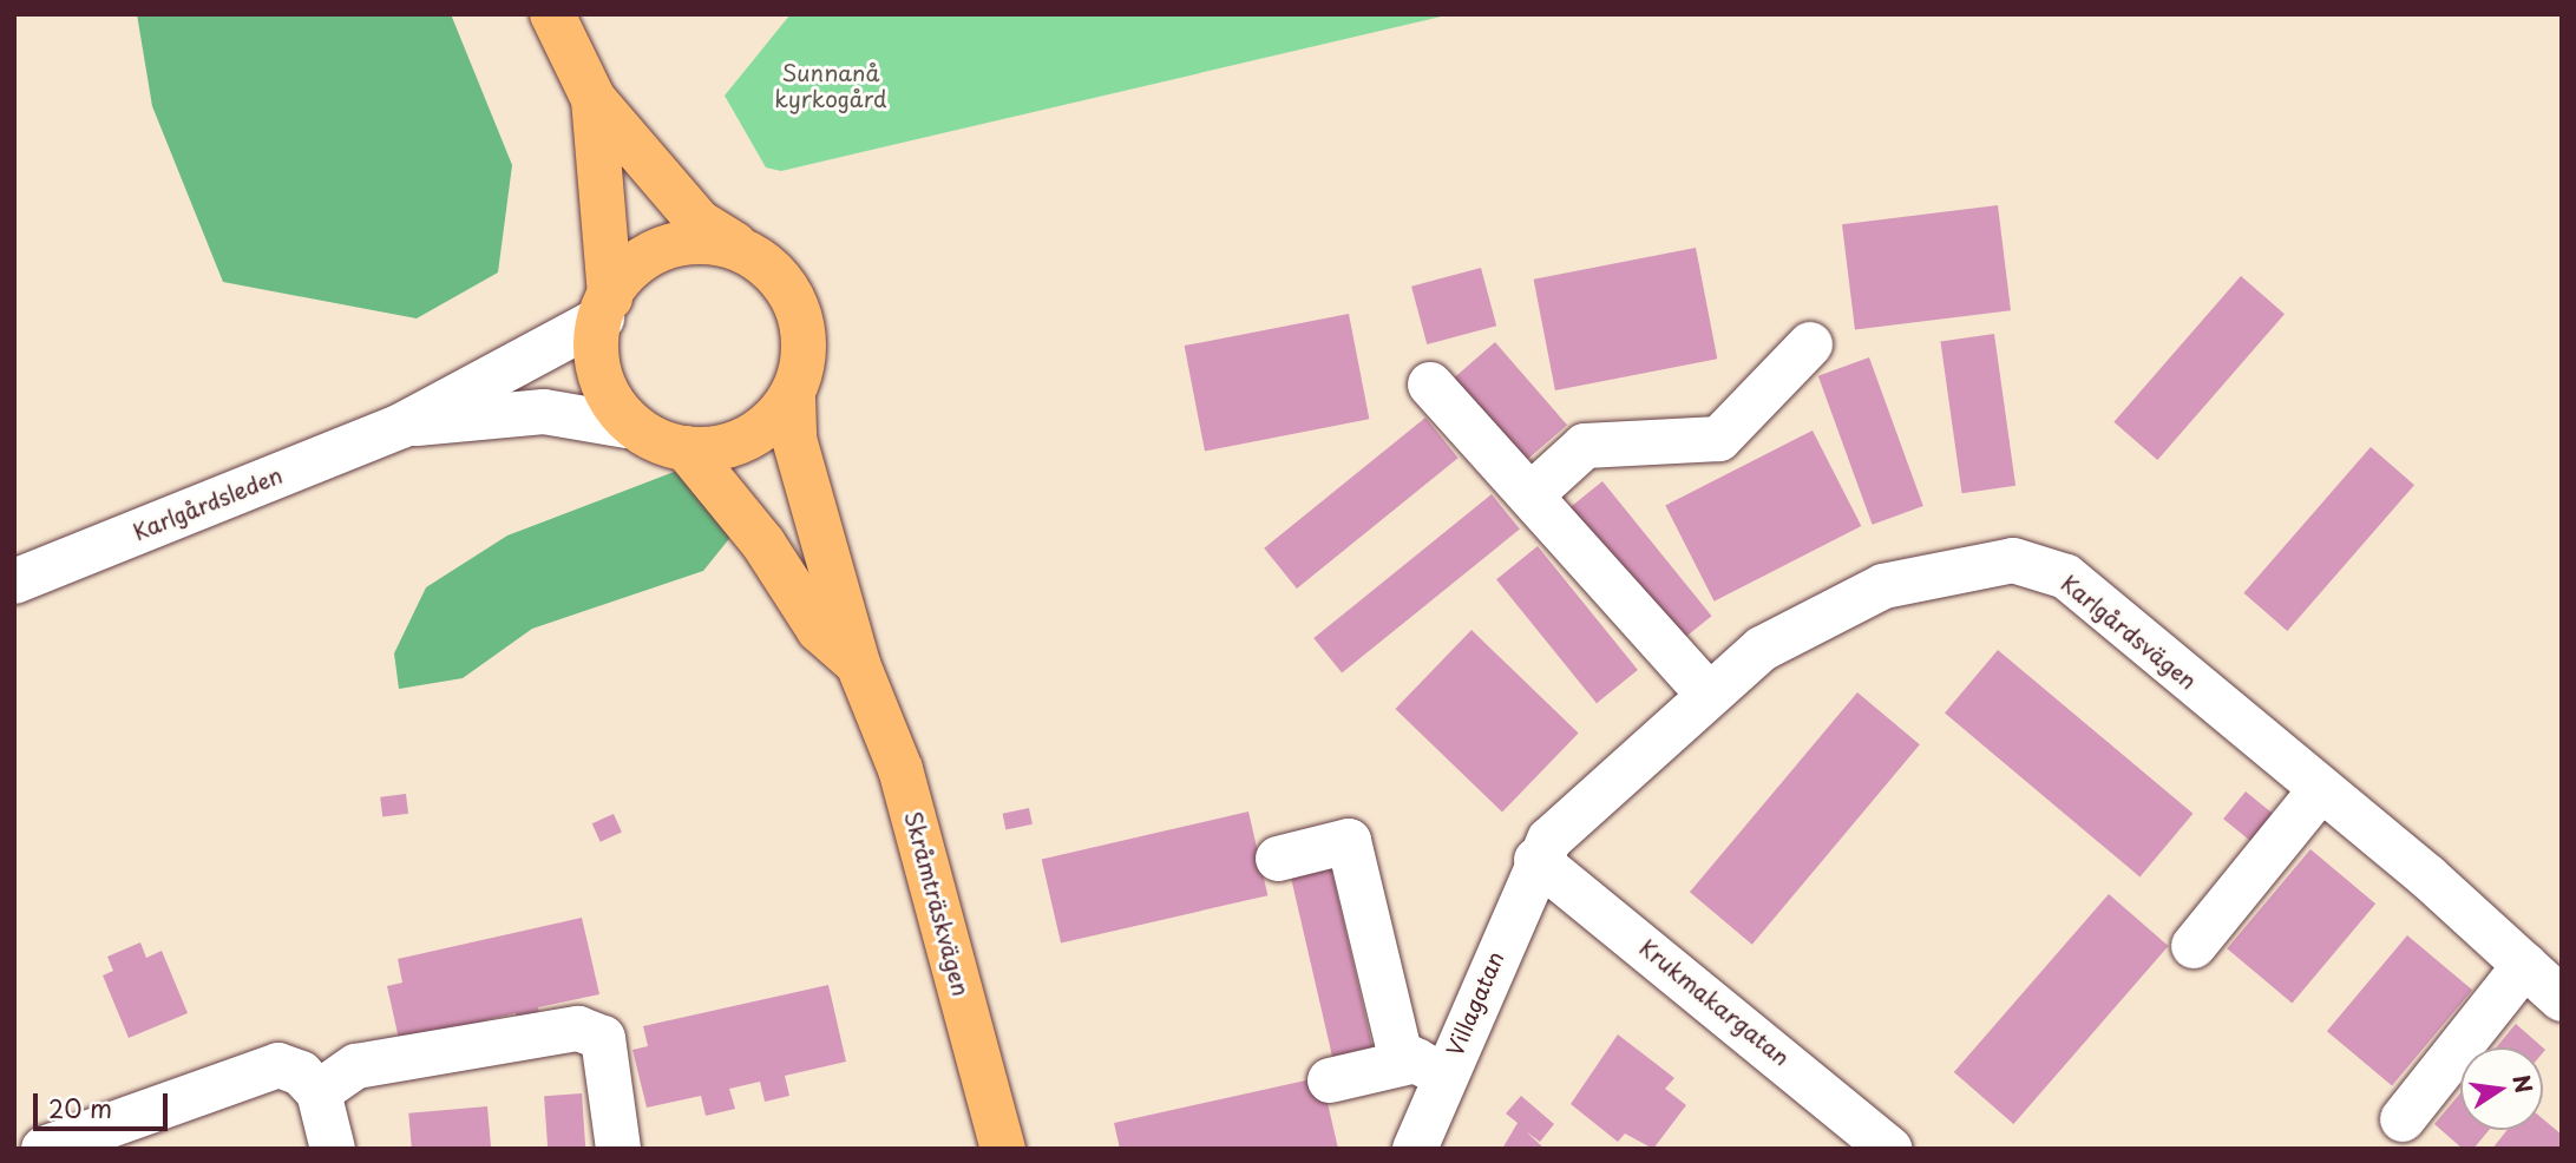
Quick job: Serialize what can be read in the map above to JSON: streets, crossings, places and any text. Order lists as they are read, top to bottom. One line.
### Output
{"streets":{"main road":["Skråmträskvägen"],"street":["Karlgårdsleden","Karlgårdsvägen","Krukmakargatan","Villagatan"]},"crossings":[["Karlgårdsleden","Skråmträskvägen"],["Karlgårdsvägen","Krukmakargatan"],["Karlgårdsvägen","Villagatan"],["Krukmakargatan","Villagatan"]],"parks":["Sunnanå kyrkogård"],"scale_bar":"20 m","north":"right"}
